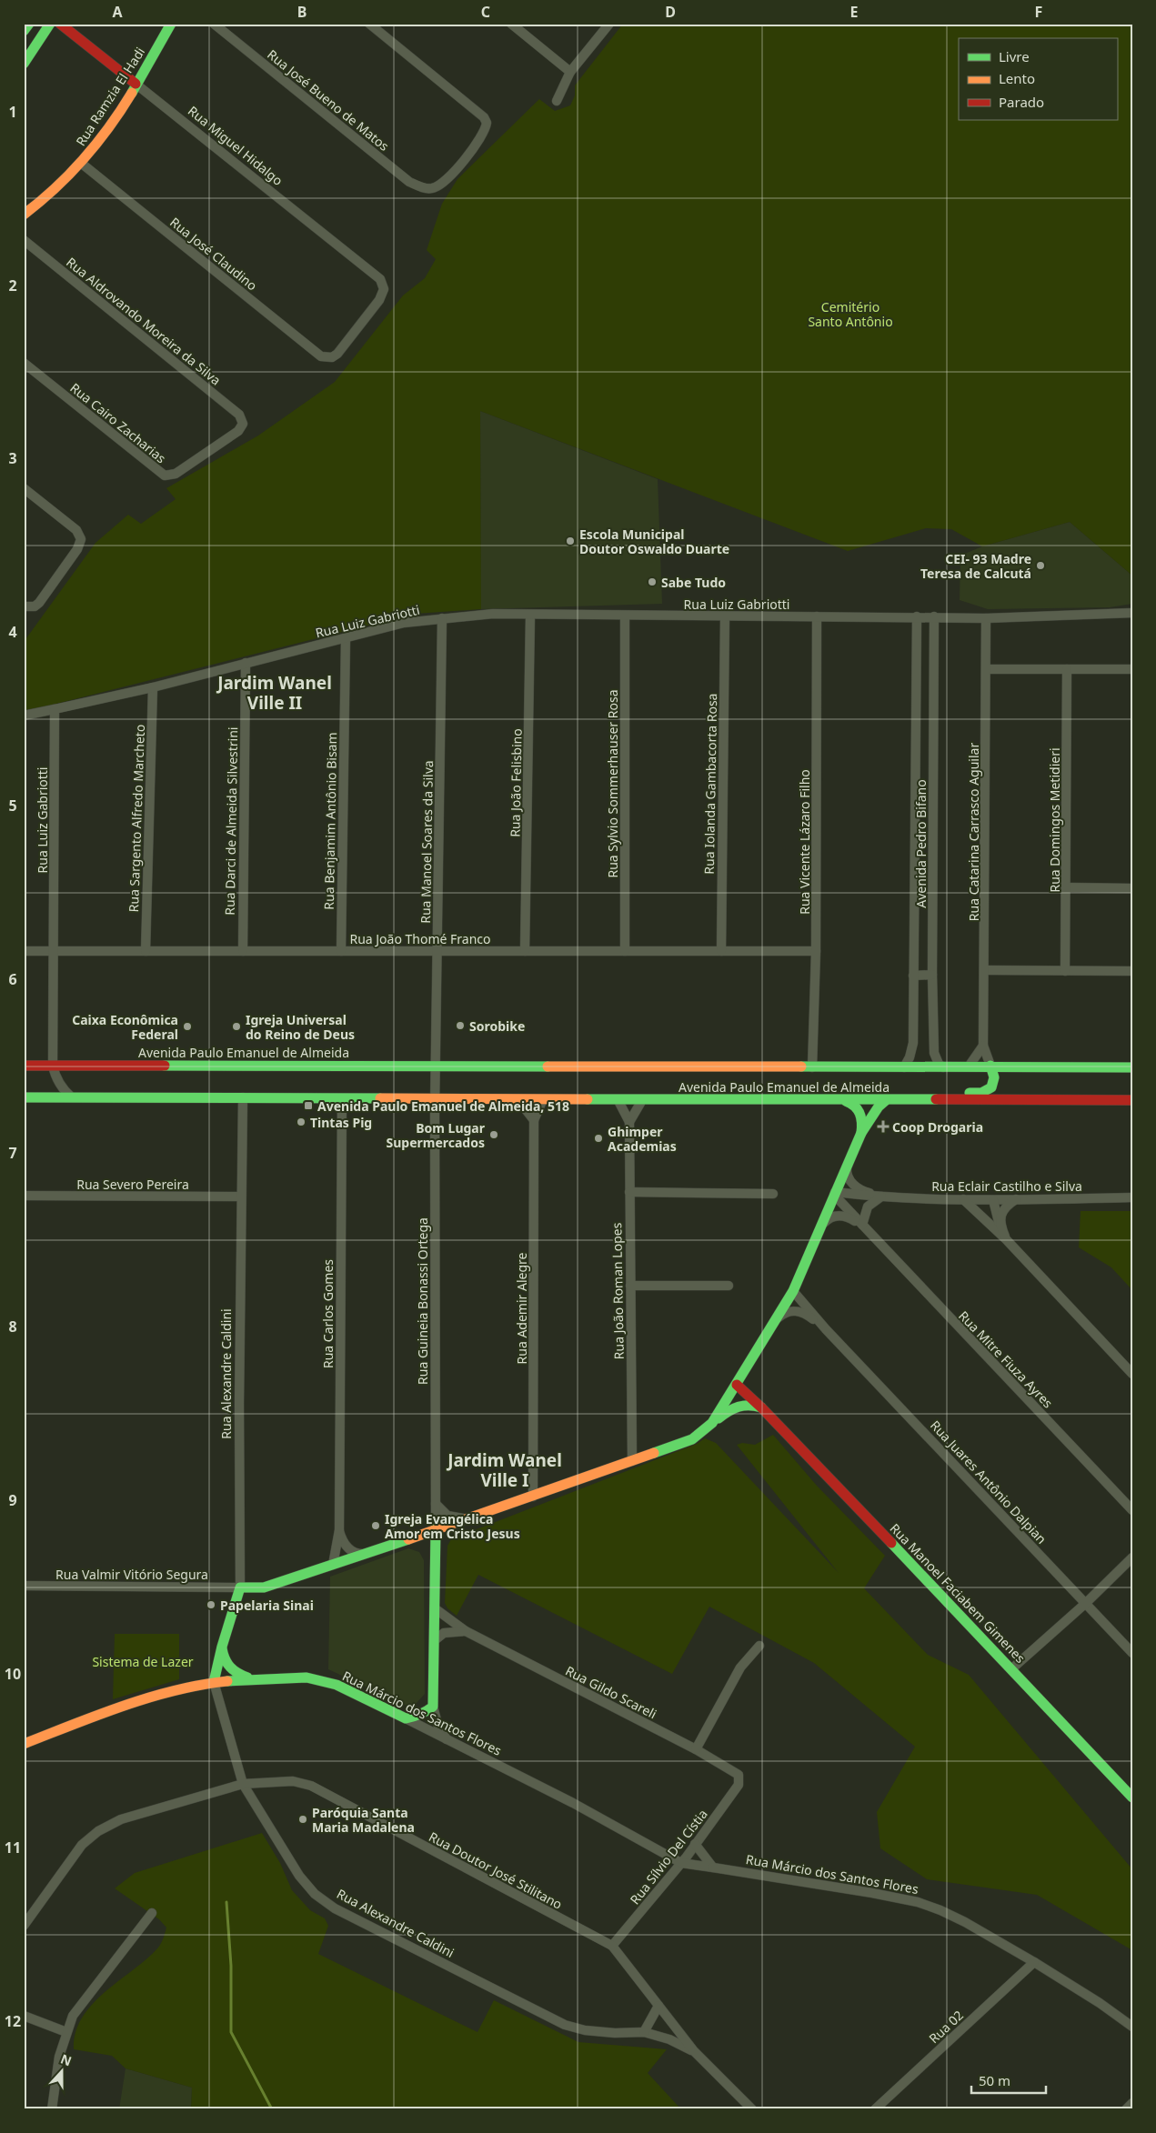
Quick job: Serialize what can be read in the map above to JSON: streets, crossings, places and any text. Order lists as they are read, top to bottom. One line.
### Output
{"streets":{"street":["Rua Ramzia El Hadi","Rua José Bueno de Matos","Rua Miguel Hidalgo","Rua José Claudino","Rua Aldrovando Moreira da Silva","Rua Cairo Zacharias","Rua Luiz Gabriotti","Rua João Felisbino","Rua Sylvio Sommerhauser Rosa","Rua Iolanda Gambacorta Rosa","Rua Sargento Alfredo Marcheto","Rua Domingos Metidieri","Rua Darci de Almeida Silvestrini","Rua Benjamim Antônio Bisam","Rua Catarina Carrasco Aguilar","Rua Manoel Soares da Silva","Rua Vicente Lázaro Filho","Avenida Pedro Bifano","Rua João Thomé Franco","Avenida Paulo Emanuel de Almeida","Rua Severo Pereira","Rua Eclair Castilho e Silva","Rua João Roman Lopes","Rua Guineia Bonassi Ortega","Rua Ademir Alegre","Rua Carlos Gomes","Rua Mitre Fiuza Ayres","Rua Alexandre Caldini","Rua Juares Antônio Dalpian","Rua Valmir Vitório Segura","Rua Manoel Faciabem Gimenes","Rua Gildo Scareli","Rua Márcio dos Santos Flores","Rua Sílvio Del Cístia","Rua Doutor José Stilitano","Rua 02"]},"crossings":[["Rua Ramzia El Hadi","Rua Miguel Hidalgo"],["Rua Ramzia El Hadi","Rua José Claudino"],["Rua Miguel Hidalgo","Rua José Claudino"],["Rua Aldrovando Moreira da Silva","Rua Cairo Zacharias"],["Rua Luiz Gabriotti","Rua João Felisbino"],["Rua Luiz Gabriotti","Rua Sylvio Sommerhauser Rosa"],["Rua Luiz Gabriotti","Rua Iolanda Gambacorta Rosa"],["Rua Luiz Gabriotti","Rua Sargento Alfredo Marcheto"],["Rua Luiz Gabriotti","Rua Darci de Almeida Silvestrini"],["Rua Luiz Gabriotti","Rua Benjamim Antônio Bisam"],["Rua Luiz Gabriotti","Rua Catarina Carrasco Aguilar"],["Rua Luiz Gabriotti","Rua Manoel Soares da Silva"],["Rua Luiz Gabriotti","Rua Vicente Lázaro Filho"],["Rua Luiz Gabriotti","Avenida Pedro Bifano"],["Rua Luiz Gabriotti","Rua João Thomé Franco"],["Rua Luiz Gabriotti","Avenida Paulo Emanuel de Almeida"],["Rua João Felisbino","Rua João Thomé Franco"],["Rua Sylvio Sommerhauser Rosa","Rua João Thomé Franco"],["Rua Iolanda Gambacorta Rosa","Rua João Thomé Franco"],["Rua Sargento Alfredo Marcheto","Rua João Thomé Franco"],["Rua Darci de Almeida Silvestrini","Rua João Thomé Franco"],["Rua Benjamim Antônio Bisam","Rua João Thomé Franco"],["Rua Catarina Carrasco Aguilar","Avenida Paulo Emanuel de Almeida"],["Rua Manoel Soares da Silva","Rua João Thomé Franco"],["Rua Manoel Soares da Silva","Avenida Paulo Emanuel de Almeida"],["Rua Vicente Lázaro Filho","Rua João Thomé Franco"],["Rua Vicente Lázaro Filho","Avenida Paulo Emanuel de Almeida"],["Avenida Pedro Bifano","Avenida Paulo Emanuel de Almeida"],["Avenida Paulo Emanuel de Almeida","Rua João Roman Lopes"],["Avenida Paulo Emanuel de Almeida","Rua Guineia Bonassi Ortega"],["Avenida Paulo Emanuel de Almeida","Rua Ademir Alegre"],["Avenida Paulo Emanuel de Almeida","Rua Carlos Gomes"],["Avenida Paulo Emanuel de Almeida","Rua Alexandre Caldini"],["Rua Severo Pereira","Rua Alexandre Caldini"],["Rua Eclair Castilho e Silva","Rua Mitre Fiuza Ayres"],["Rua Guineia Bonassi Ortega","Rua Gildo Scareli"],["Rua Guineia Bonassi Ortega","Rua Márcio dos Santos Flores"],["Rua Alexandre Caldini","Rua Valmir Vitório Segura"],["Rua Alexandre Caldini","Rua Márcio dos Santos Flores"],["Rua Alexandre Caldini","Rua Doutor José Stilitano"],["Rua Gildo Scareli","Rua Sílvio Del Cístia"],["Rua Márcio dos Santos Flores","Rua Sílvio Del Cístia"],["Rua Márcio dos Santos Flores","Rua 02"],["Rua Sílvio Del Cístia","Rua Doutor José Stilitano"]],"districts":["Jardim Wanel Ville II","Jardim Wanel Ville I"],"parks":["Cemitério Santo Antônio","Sistema de Lazer"],"places":{"other":["Escola Municipal Doutor Oswaldo Duarte","CEI- 93 Madre Teresa de Calcutá","Sabe Tudo","Sorobike","Caixa Econômica Federal","Igreja Universal do Reino de Deus","Tintas Pig","Bom Lugar Supermercados","Ghimper Academias","Igreja Evangélica Amor em Cristo Jesus","Papelaria Sinai","Paróquia Santa Maria Madalena"],"transit":["Avenida Paulo Emanuel de Almeida, 518"],"health":["Coop Drogaria"]},"legend":["Livre","Lento","Parado"],"scale_bar":"50 m","north":"top","grid":{"columns":["A","B","C","D","E","F"],"rows":["1","2","3","4","5","6","7","8","9","10","11","12"]}}
